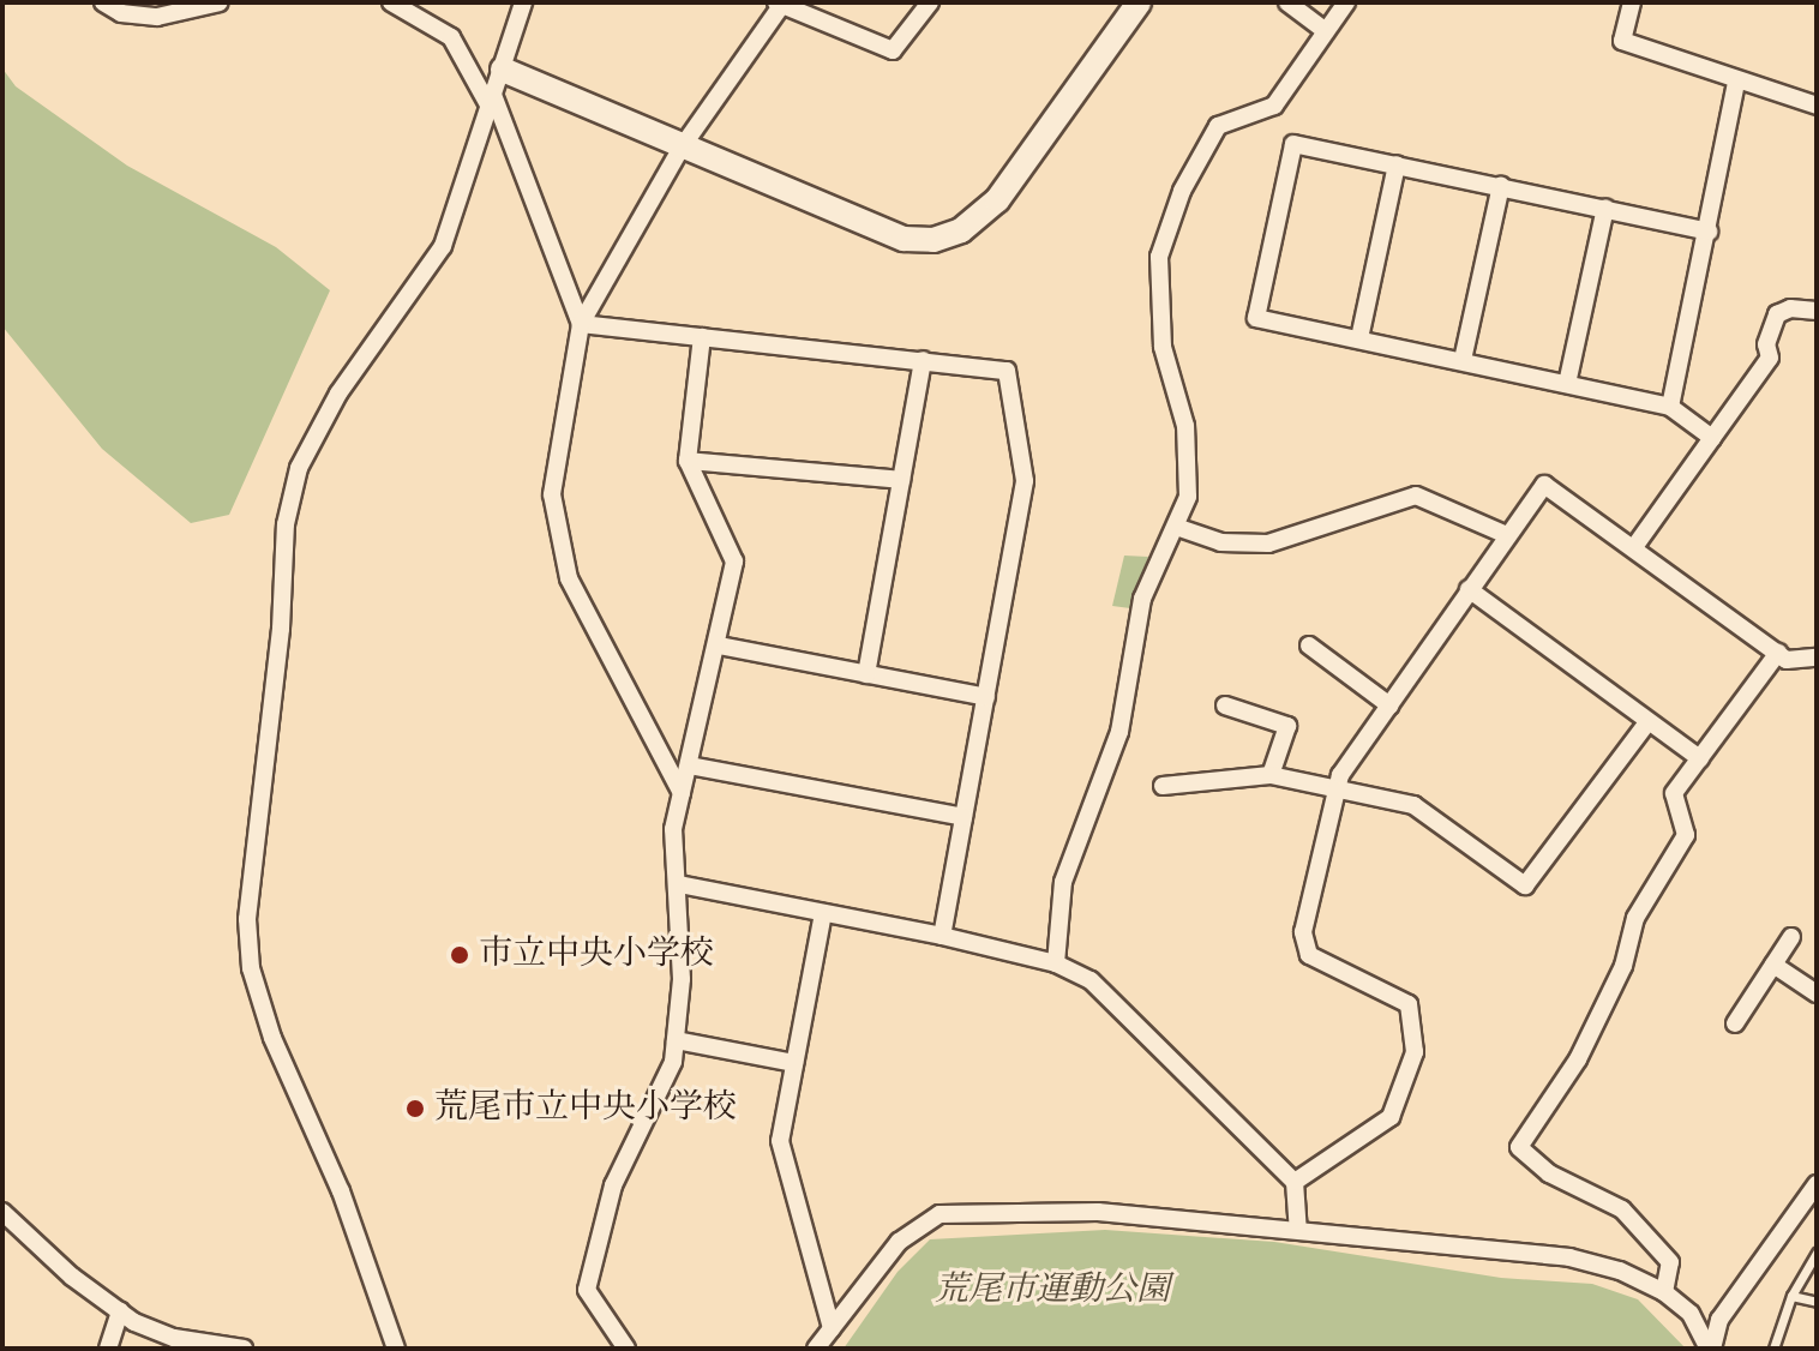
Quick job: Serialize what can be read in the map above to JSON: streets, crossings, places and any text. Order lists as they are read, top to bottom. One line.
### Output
{"parks":["荒尾市運動公園"],"places":["市立中央小学校","荒尾市立中央小学校"]}
